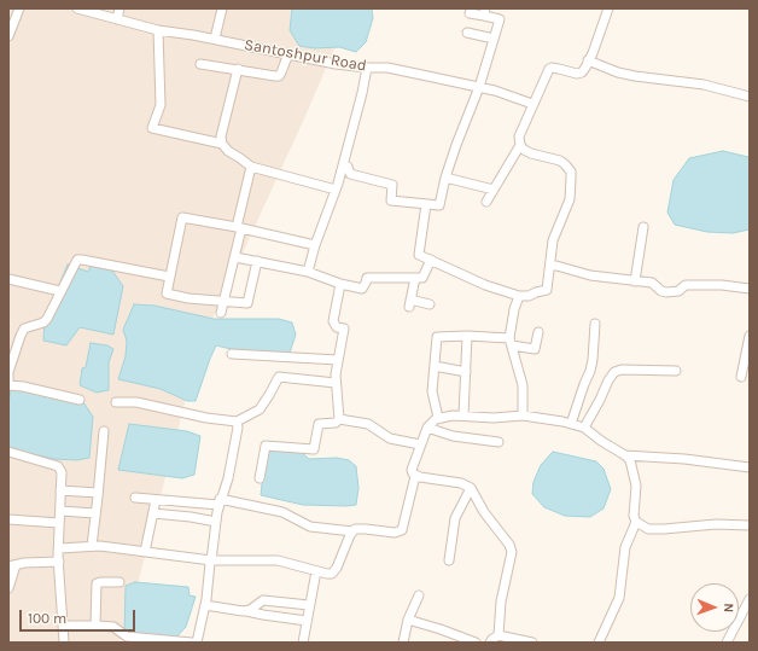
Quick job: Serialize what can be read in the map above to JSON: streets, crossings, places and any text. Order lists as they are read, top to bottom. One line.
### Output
{"streets":{"street":["Santoshpur Road"]},"scale_bar":"100 m","north":"right"}
